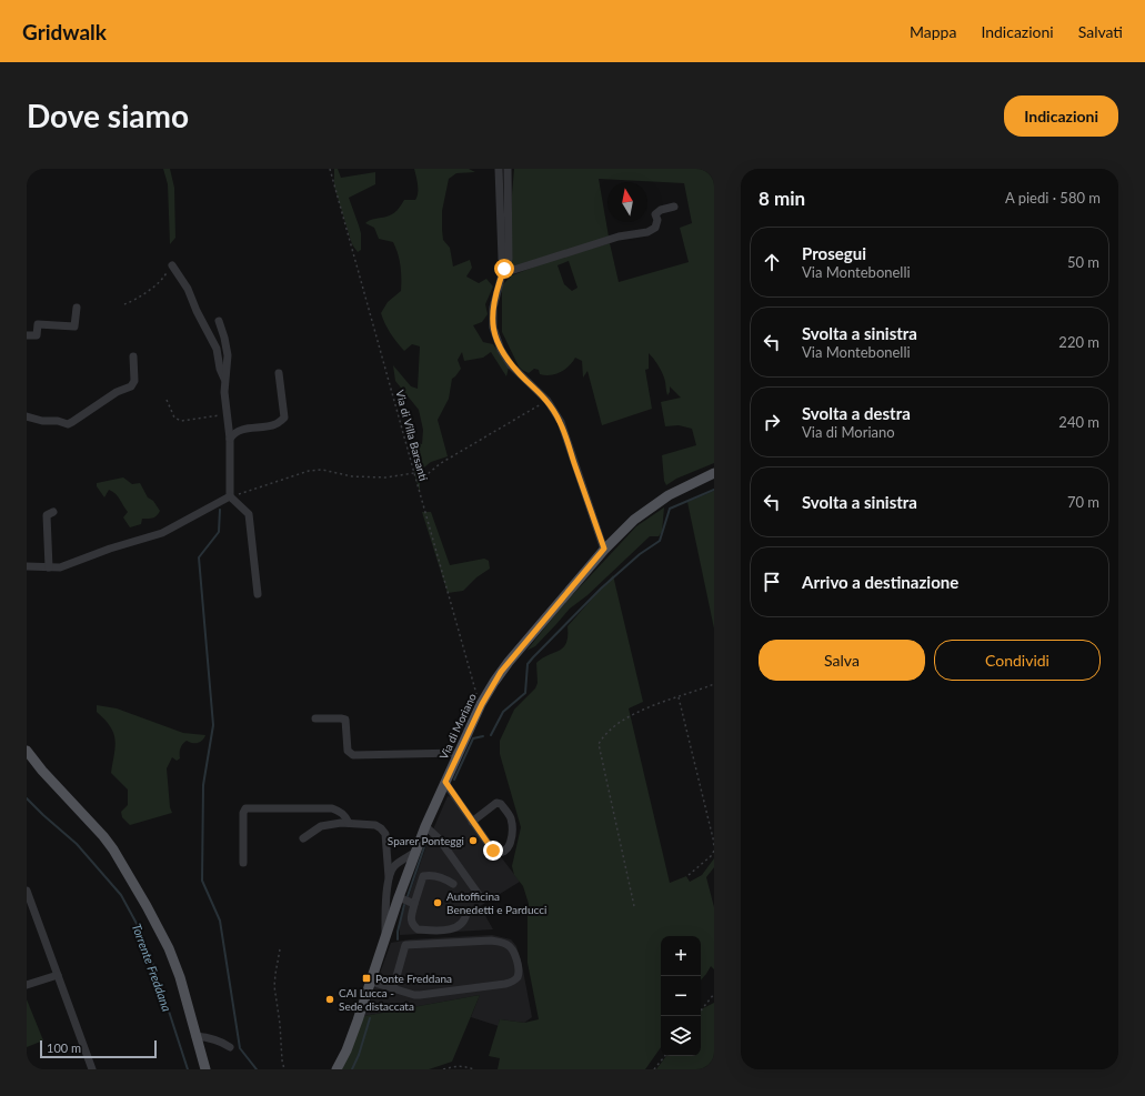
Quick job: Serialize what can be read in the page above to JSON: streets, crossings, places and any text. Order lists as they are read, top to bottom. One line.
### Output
{"streets":{"main road":["Via di Moriano"],"path":["Via di Villa Barsanti"]},"crossings":[["Via di Villa Barsanti","Via di Moriano"]],"water":["Torrente Freddana"],"places":{"other":["Sparer Ponteggi","Autofficina Benedetti e Parducci","CAI Lucca - Sede distaccata"],"transit":["Ponte Freddana"]},"scale_bar":"100 m","north":"top","page":{"header":"Gridwalk","nav":["Mappa","Indicazioni","Salvati"],"buttons":["Indicazioni",["Salva","Condividi"]],"title":"Dove siamo","heading":["8 min","A piedi · 580 m"],"list":[["Prosegui","Via Montebonelli","50 m"],["Svolta a sinistra","Via Montebonelli","220 m"],["Svolta a destra","Via di Moriano","240 m"],["Svolta a sinistra","70 m"],"Arrivo a destinazione"],"map_buttons":["+","−"],"scale":"100 m"}}
